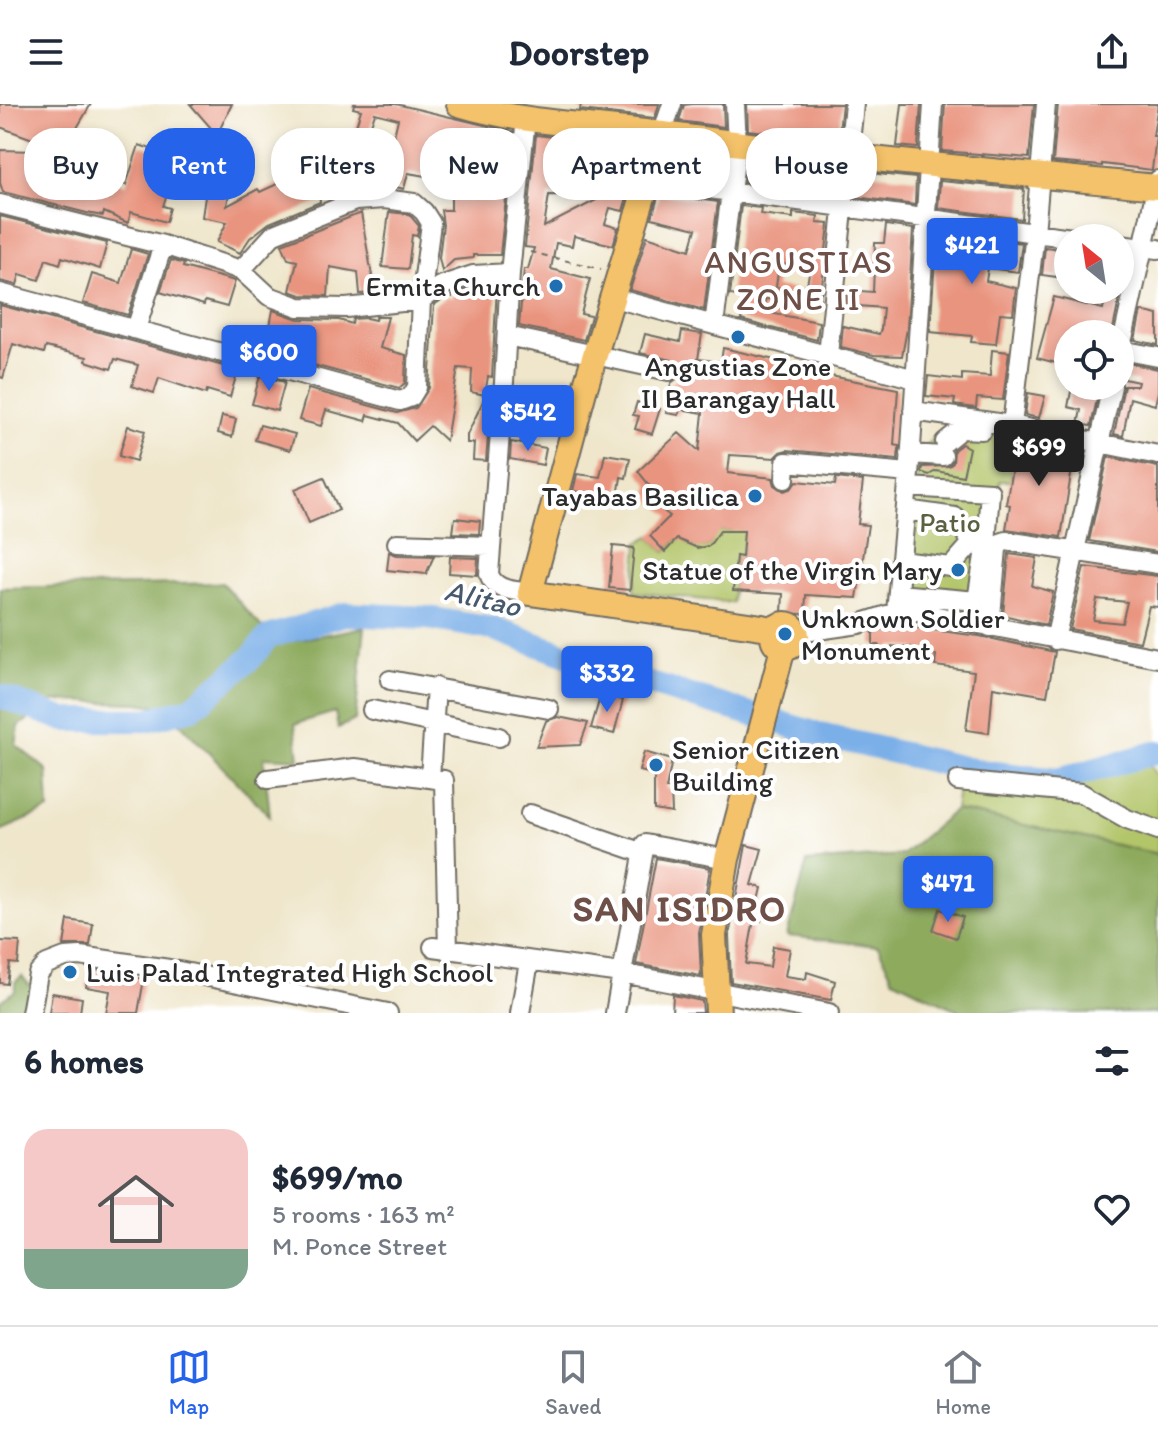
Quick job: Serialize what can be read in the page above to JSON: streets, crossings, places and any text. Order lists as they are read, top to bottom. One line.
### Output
{"districts":["ANGUSTIAS ZONE II","SAN ISIDRO"],"water":["Alitao"],"parks":["Patio"],"places":["Ermita Church","Angustias Zone II Barangay Hall","Tayabas Basilica","Statue of the Virgin Mary","Unknown Soldier Monument","Senior Citizen Building","Luis Palad Integrated High School"],"north":"top left","page":{"header":"Doorstep","chip":["Buy","Rent","Filters","New","Apartment","House"],"price":["$421","$600","$542","$699","$332","$471"],"heading":"6 homes","list":[{"name":"$699/mo","note":"5 rooms · 163 m² · M. Ponce Street"}],"tabs":["Map","Saved","Home"]}}
